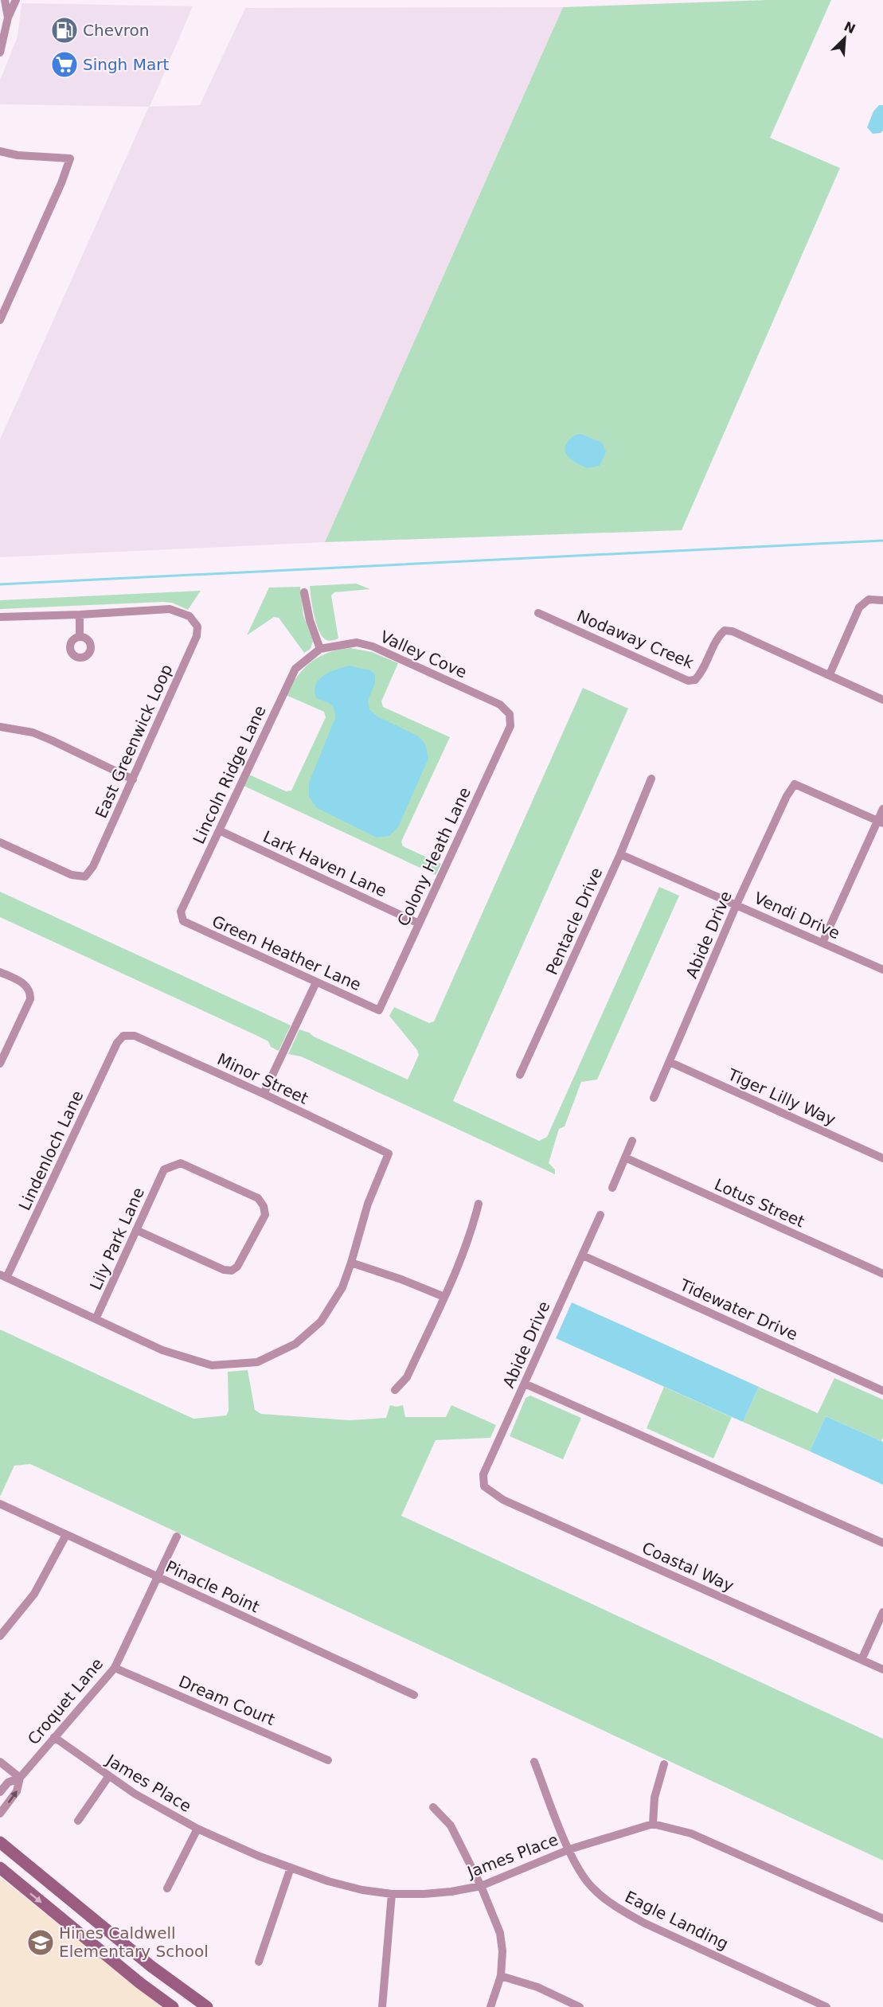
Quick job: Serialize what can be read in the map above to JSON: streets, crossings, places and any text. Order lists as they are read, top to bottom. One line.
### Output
{"streets":{"street":["Nodaway Creek","Valley Cove","East Greenwick Loop","Lincoln Ridge Lane","Colony Heath Lane","Lark Haven Lane","Vendi Drive","Pentacle Drive","Abide Drive","Green Heather Lane","Minor Street","Tiger Lilly Way","Lindenloch Lane","Lotus Street","Lily Park Lane","Tidewater Drive","Coastal Way","Pinacle Point","Dream Court","Croquet Lane","James Place","Eagle Landing"]},"crossings":[["Valley Cove","Lincoln Ridge Lane"],["Valley Cove","Colony Heath Lane"],["Lincoln Ridge Lane","Lark Haven Lane"],["Lincoln Ridge Lane","Green Heather Lane"],["Colony Heath Lane","Lark Haven Lane"],["Colony Heath Lane","Green Heather Lane"],["Vendi Drive","Pentacle Drive"],["Vendi Drive","Abide Drive"],["Abide Drive","Tiger Lilly Way"],["Abide Drive","Tidewater Drive"],["Abide Drive","Coastal Way"],["Minor Street","Lindenloch Lane"],["Pinacle Point","Croquet Lane"],["Dream Court","Croquet Lane"],["Croquet Lane","James Place"],["James Place","Eagle Landing"]],"places":{"fuel station":["Chevron"],"supermarket":["Singh Mart"],"school or university":["Hines Caldwell Elementary School"]},"north":"top right"}
